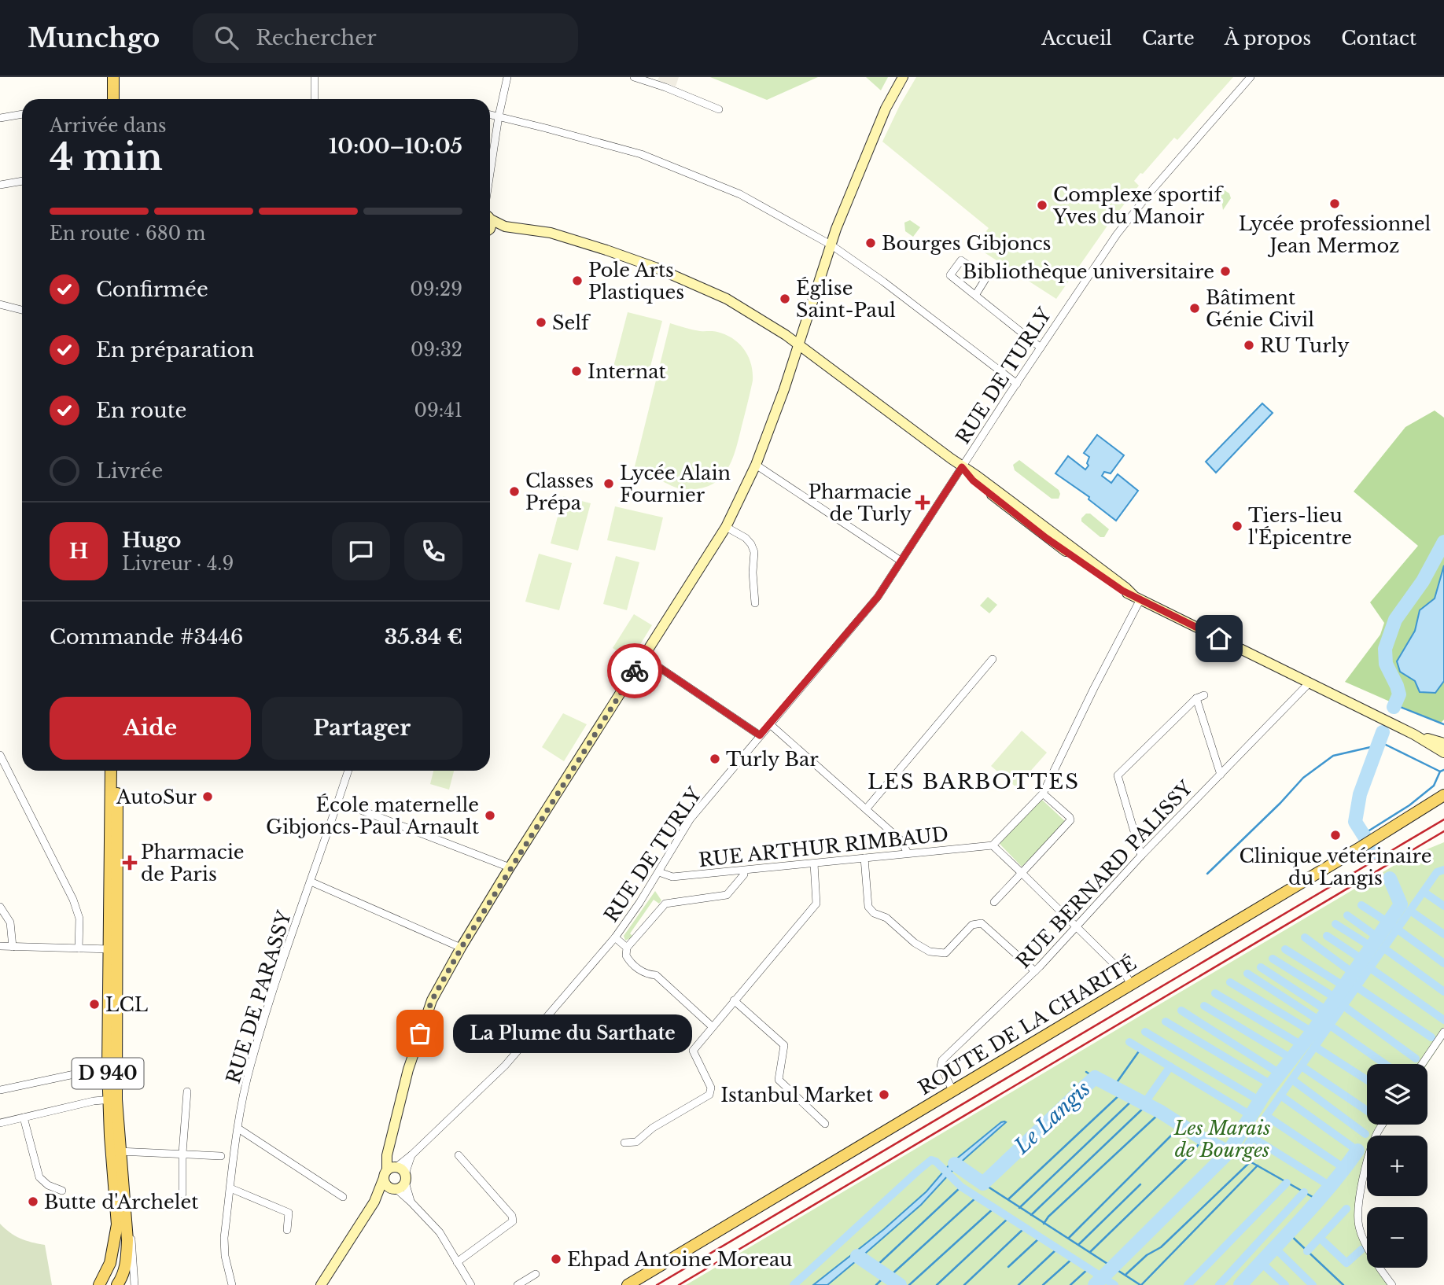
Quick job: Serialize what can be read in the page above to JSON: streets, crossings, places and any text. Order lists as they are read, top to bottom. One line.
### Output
{"streets":{"main road":["ROUTE DE LA CHARITÉ","D 940"],"street":["RUE DE TURLY","RUE ARTHUR RIMBAUD","RUE BERNARD PALISSY","RUE DE PARASSY"]},"crossings":[["RUE DE TURLY","RUE ARTHUR RIMBAUD"],["RUE BERNARD PALISSY","ROUTE DE LA CHARITÉ"]],"districts":["LES BARBOTTES"],"water":["Le Langis"],"parks":["Les Marais de Bourges"],"places":{"other":["Lycée professionnel Jean Mermoz","Complexe sportif Yves du Manoir","Bourges Gibjoncs","Bibliothèque universitaire","Pole Arts Plastiques","Église Saint-Paul","Bâtiment Génie Civil","Self","RU Turly","Internat","Lycée Alain Fournier","Classes Prépa","Tiers-lieu l'Épicentre","Turly Bar","AutoSur","École maternelle Gibjoncs-Paul Arnault","Clinique vétérinaire du Langis","LCL","La Plume du Sarthate","Istanbul Market","Butte d'Archelet","Ehpad Antoine Moreau"],"health":["Pharmacie de Turly","Pharmacie de Paris"]},"page":{"header":"Munchgo","search":"Rechercher","nav":["Accueil","Carte","À propos","Contact"],"heading":["4 min","Arrivée dans","10:00–10:05"],"panel":["Hugo","Livreur · 4.9","Commande #3446","35.34 €"],"bar":"En route · 680 m","list":[["Confirmée","09:29"],["En préparation","09:32"],["En route","09:41"],"Livrée"],"round":"H","buttons":["Aide","Partager"],"bubble":"La Plume du Sarthate","map_buttons":["+","−"]}}
